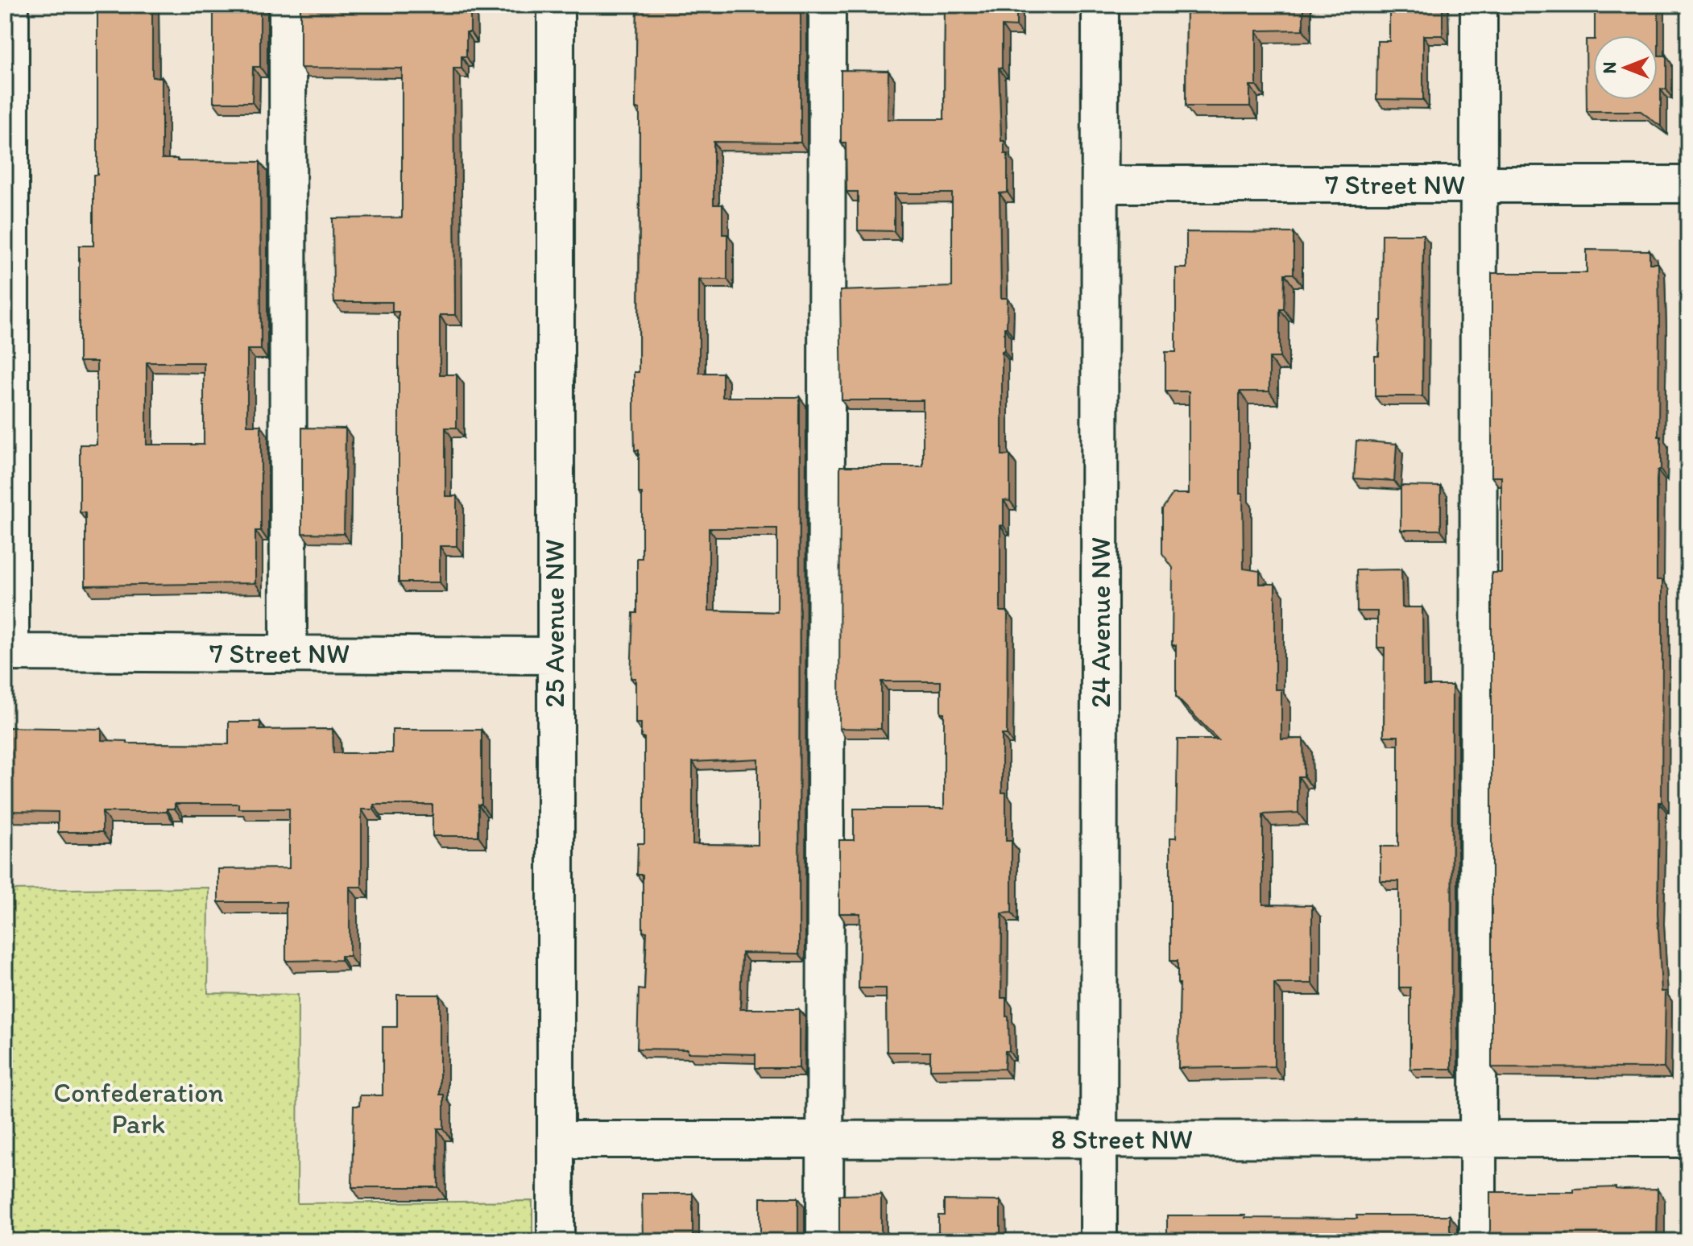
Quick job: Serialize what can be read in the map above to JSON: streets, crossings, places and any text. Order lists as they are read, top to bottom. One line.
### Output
{"streets":{"street":["7 Street NW","24 Avenue NW","25 Avenue NW","8 Street NW"]},"crossings":[["7 Street NW","24 Avenue NW"],["7 Street NW","25 Avenue NW"],["24 Avenue NW","8 Street NW"],["25 Avenue NW","8 Street NW"]],"parks":["Confederation Park"],"north":"left"}
